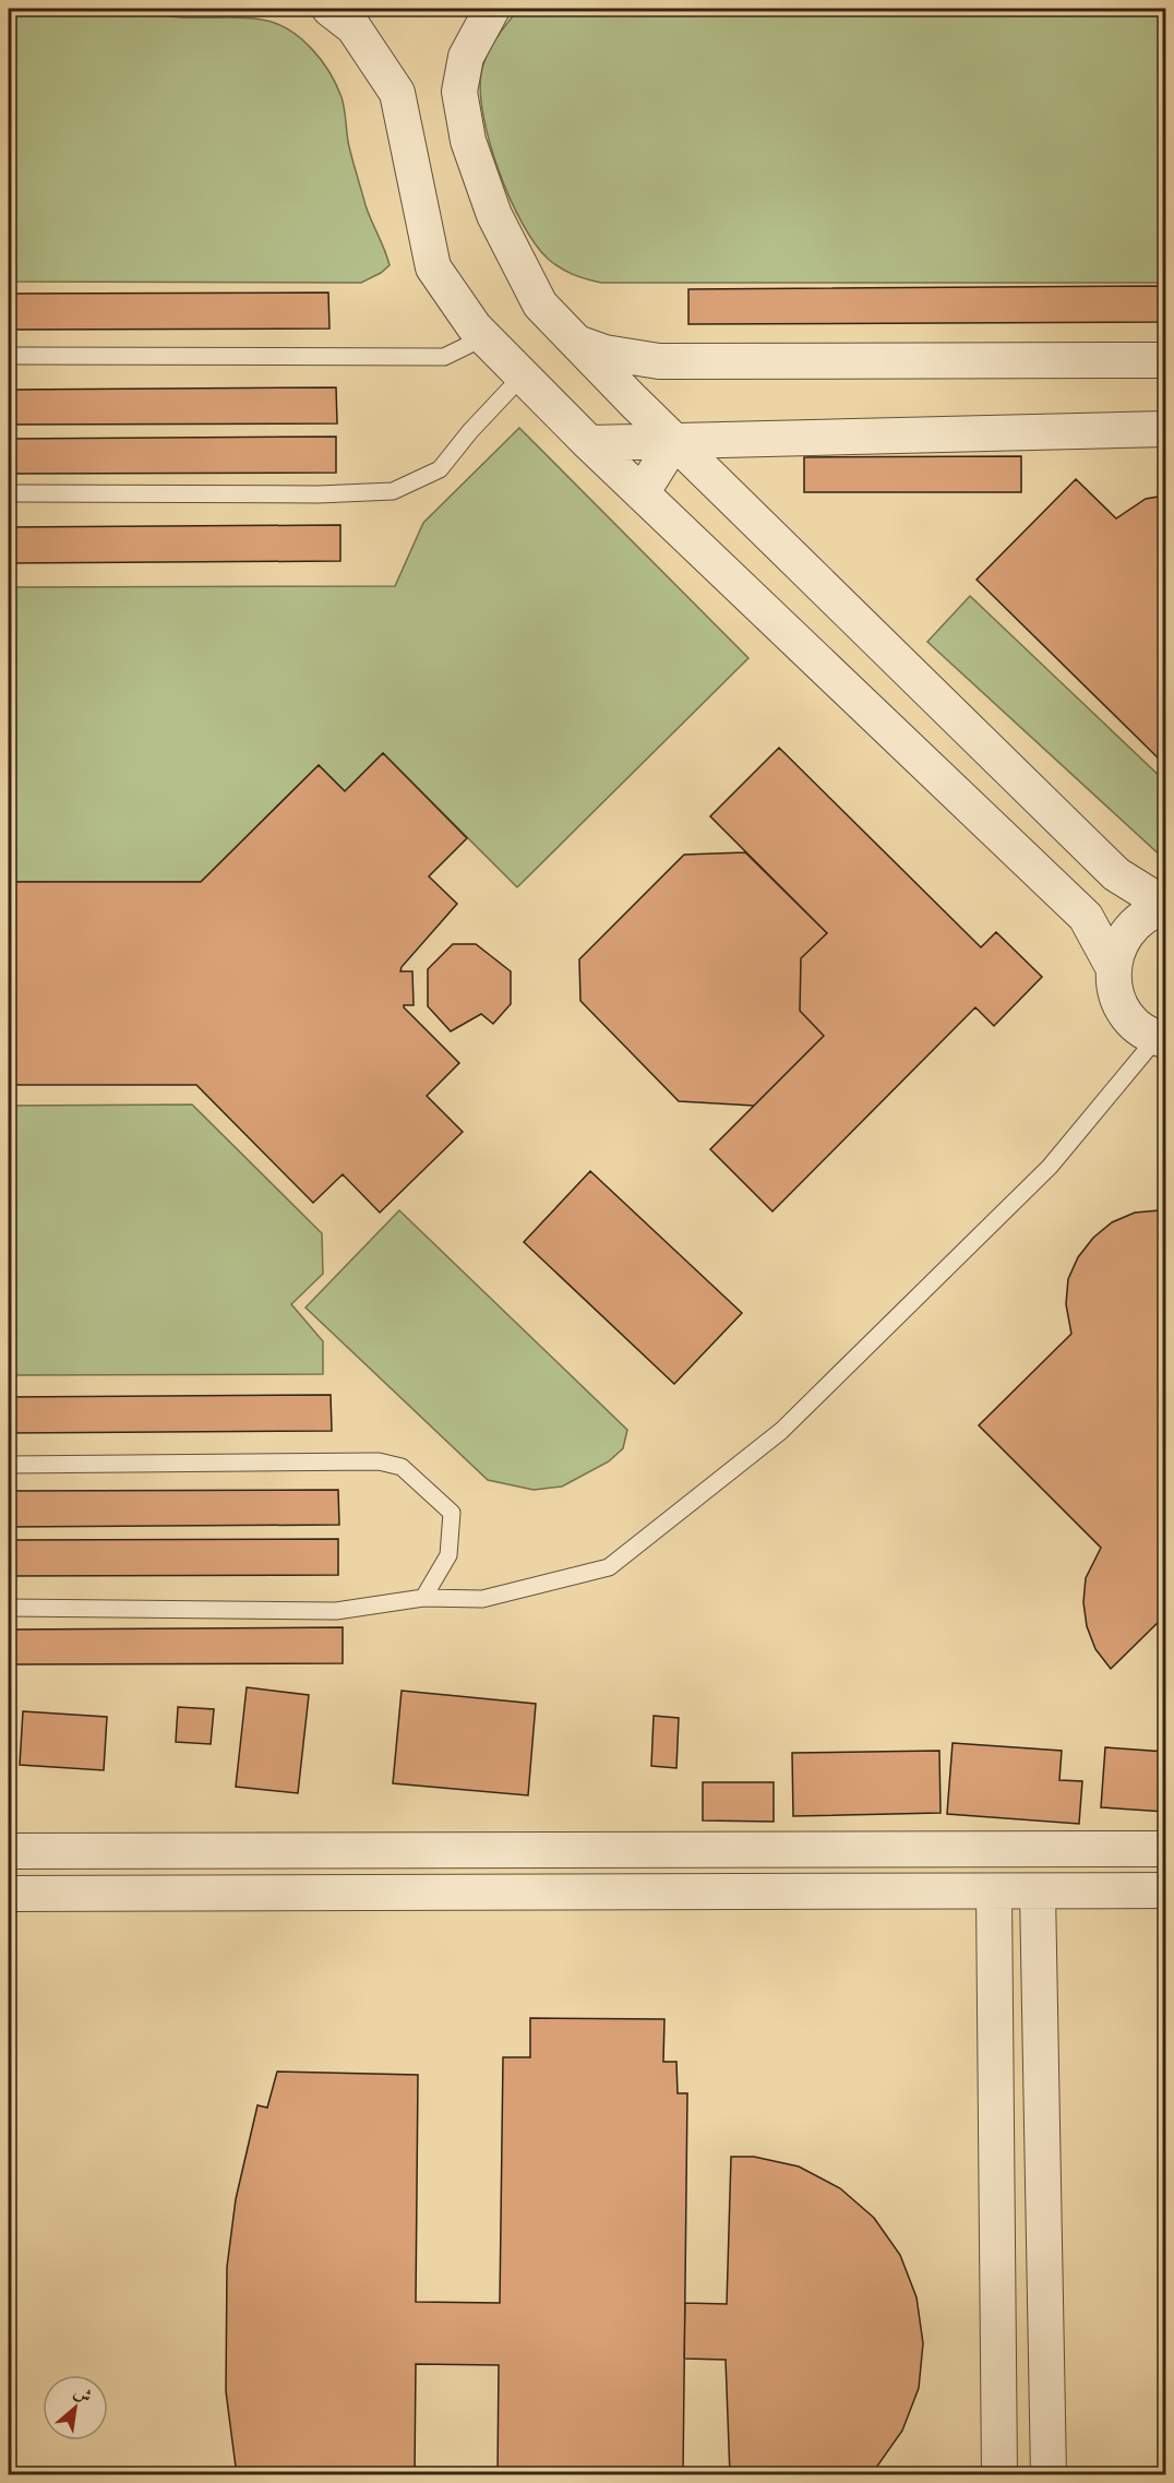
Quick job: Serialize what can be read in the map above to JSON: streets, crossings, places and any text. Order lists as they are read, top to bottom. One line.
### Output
{"north":"top right"}
